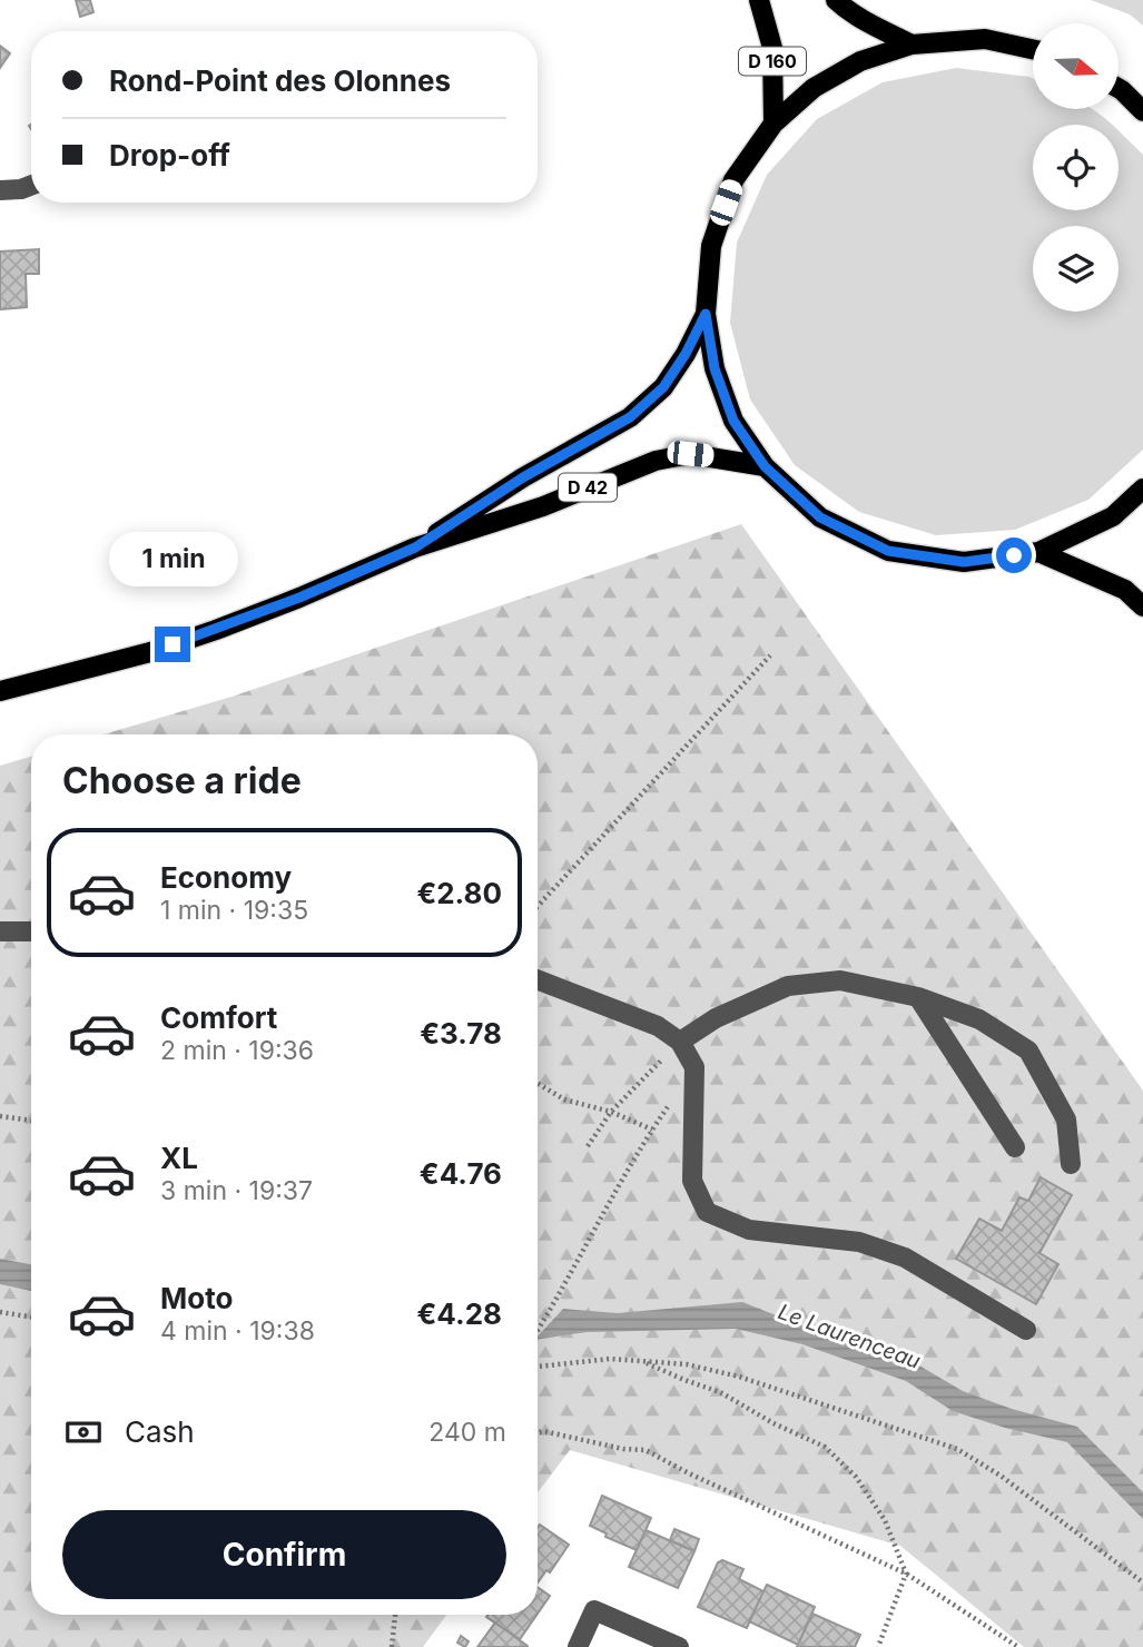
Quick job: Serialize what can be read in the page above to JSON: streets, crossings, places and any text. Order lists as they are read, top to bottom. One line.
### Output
{"streets":{"main road":["D 160","D 42"]},"water":["Le Laurenceau"],"north":"right","page":{"banner":["Rond-Point des Olonnes","Drop-off"],"bubble":"1 min","heading":"Choose a ride","list":[{"name":"Economy","note":"1 min · 19:35","value":"€2.80"},{"name":"Comfort","note":"2 min · 19:36","value":"€3.78"},{"name":"XL","note":"3 min · 19:37","value":"€4.76"},{"name":"Moto","note":"4 min · 19:38","value":"€4.28"}],"pay":["Cash","240 m"],"buttons":"Confirm"}}
